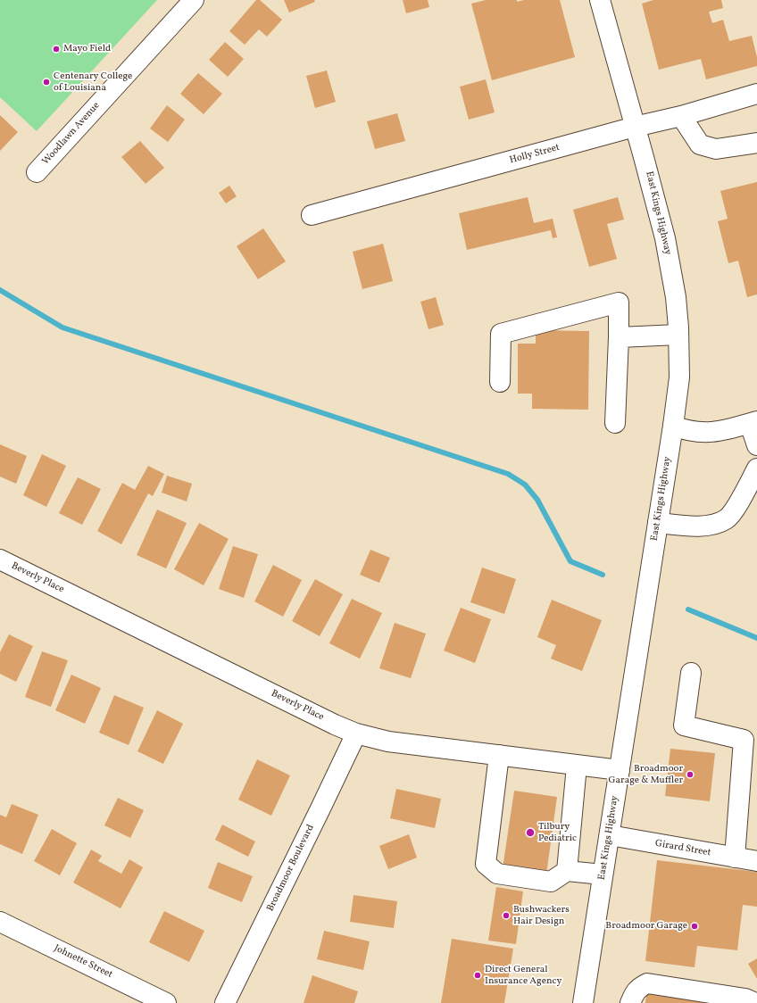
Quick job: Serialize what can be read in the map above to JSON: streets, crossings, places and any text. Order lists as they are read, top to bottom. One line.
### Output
{"streets":{"street":["Woodlawn Avenue","Holly Street","East Kings Highway","Beverly Place","Girard Street","Broadmoor Boulevard","Johnette Street"]},"crossings":[["Holly Street","East Kings Highway"],["East Kings Highway","Beverly Place"],["East Kings Highway","Girard Street"],["Beverly Place","Broadmoor Boulevard"]],"places":["Mayo Field","Centenary College of Louisiana","Broadmoor Garage & Muffler","Tilbury Pediatric","Bushwackers Hair Design","Broadmoor Garage","Direct General Insurance Agency"]}
